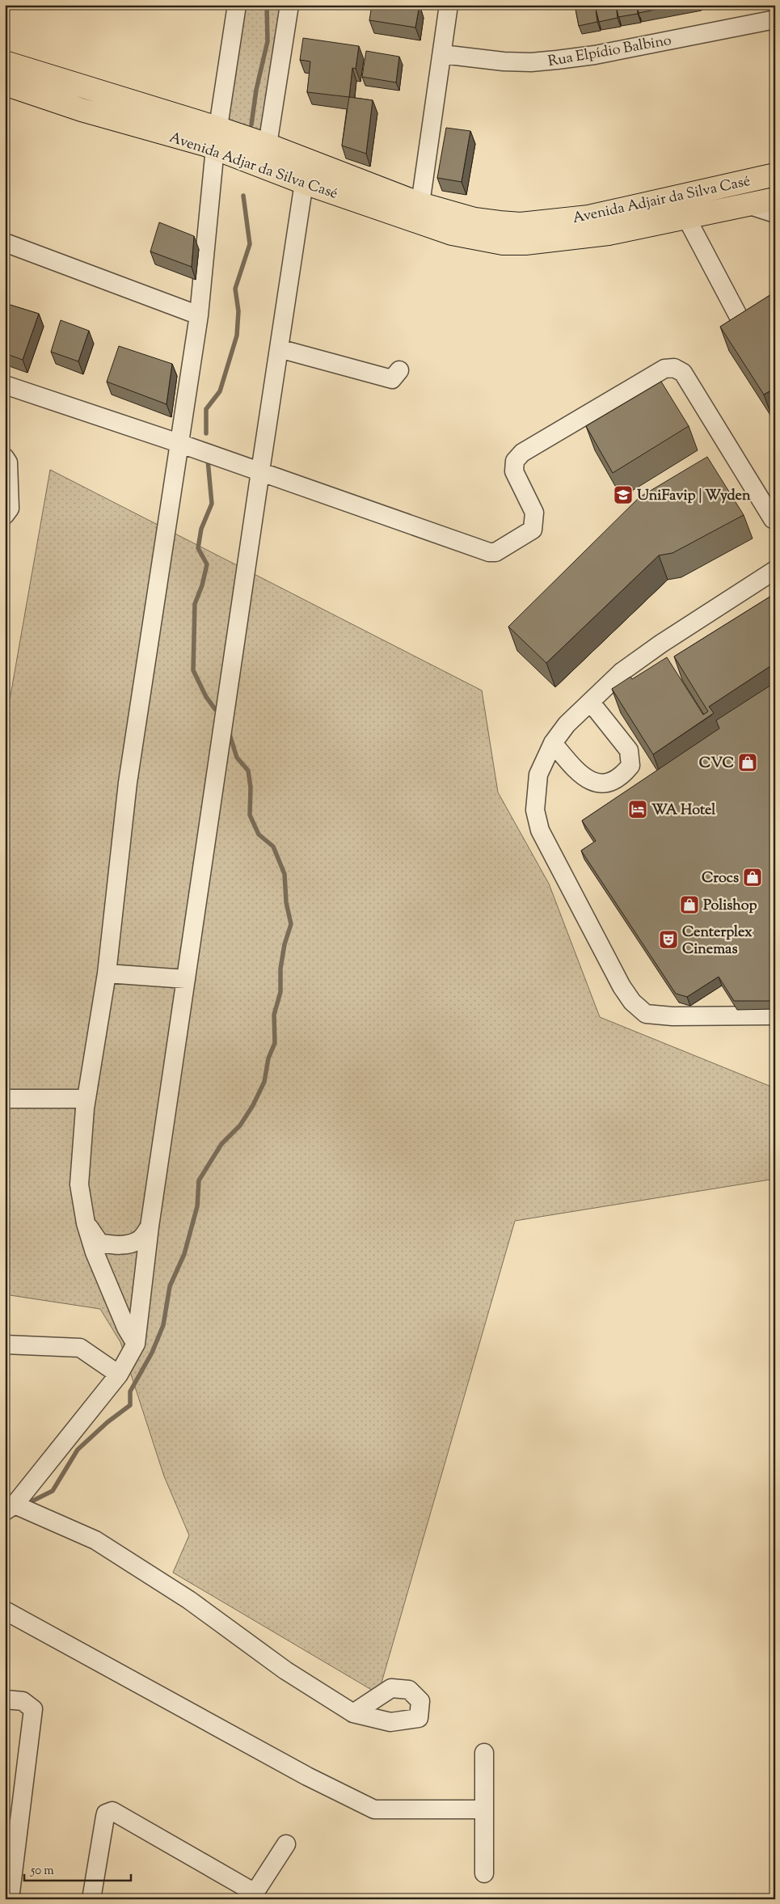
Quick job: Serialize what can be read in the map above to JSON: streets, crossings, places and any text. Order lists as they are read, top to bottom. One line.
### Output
{"streets":{"main road":["Avenida Adjar da Silva Casé","Avenida Adjair da Silva Casé"],"street":["Rua Elpídio Balbino"]},"crossings":[["Avenida Adjar da Silva Casé","Avenida Adjair da Silva Casé"]],"places":{"school or university":["UniFavip | Wyden"],"shop":["CVC","Crocs","Polishop"],"hotel":["WA Hotel"],"theatre":["Centerplex Cinemas"]},"scale_bar":"50 m"}
